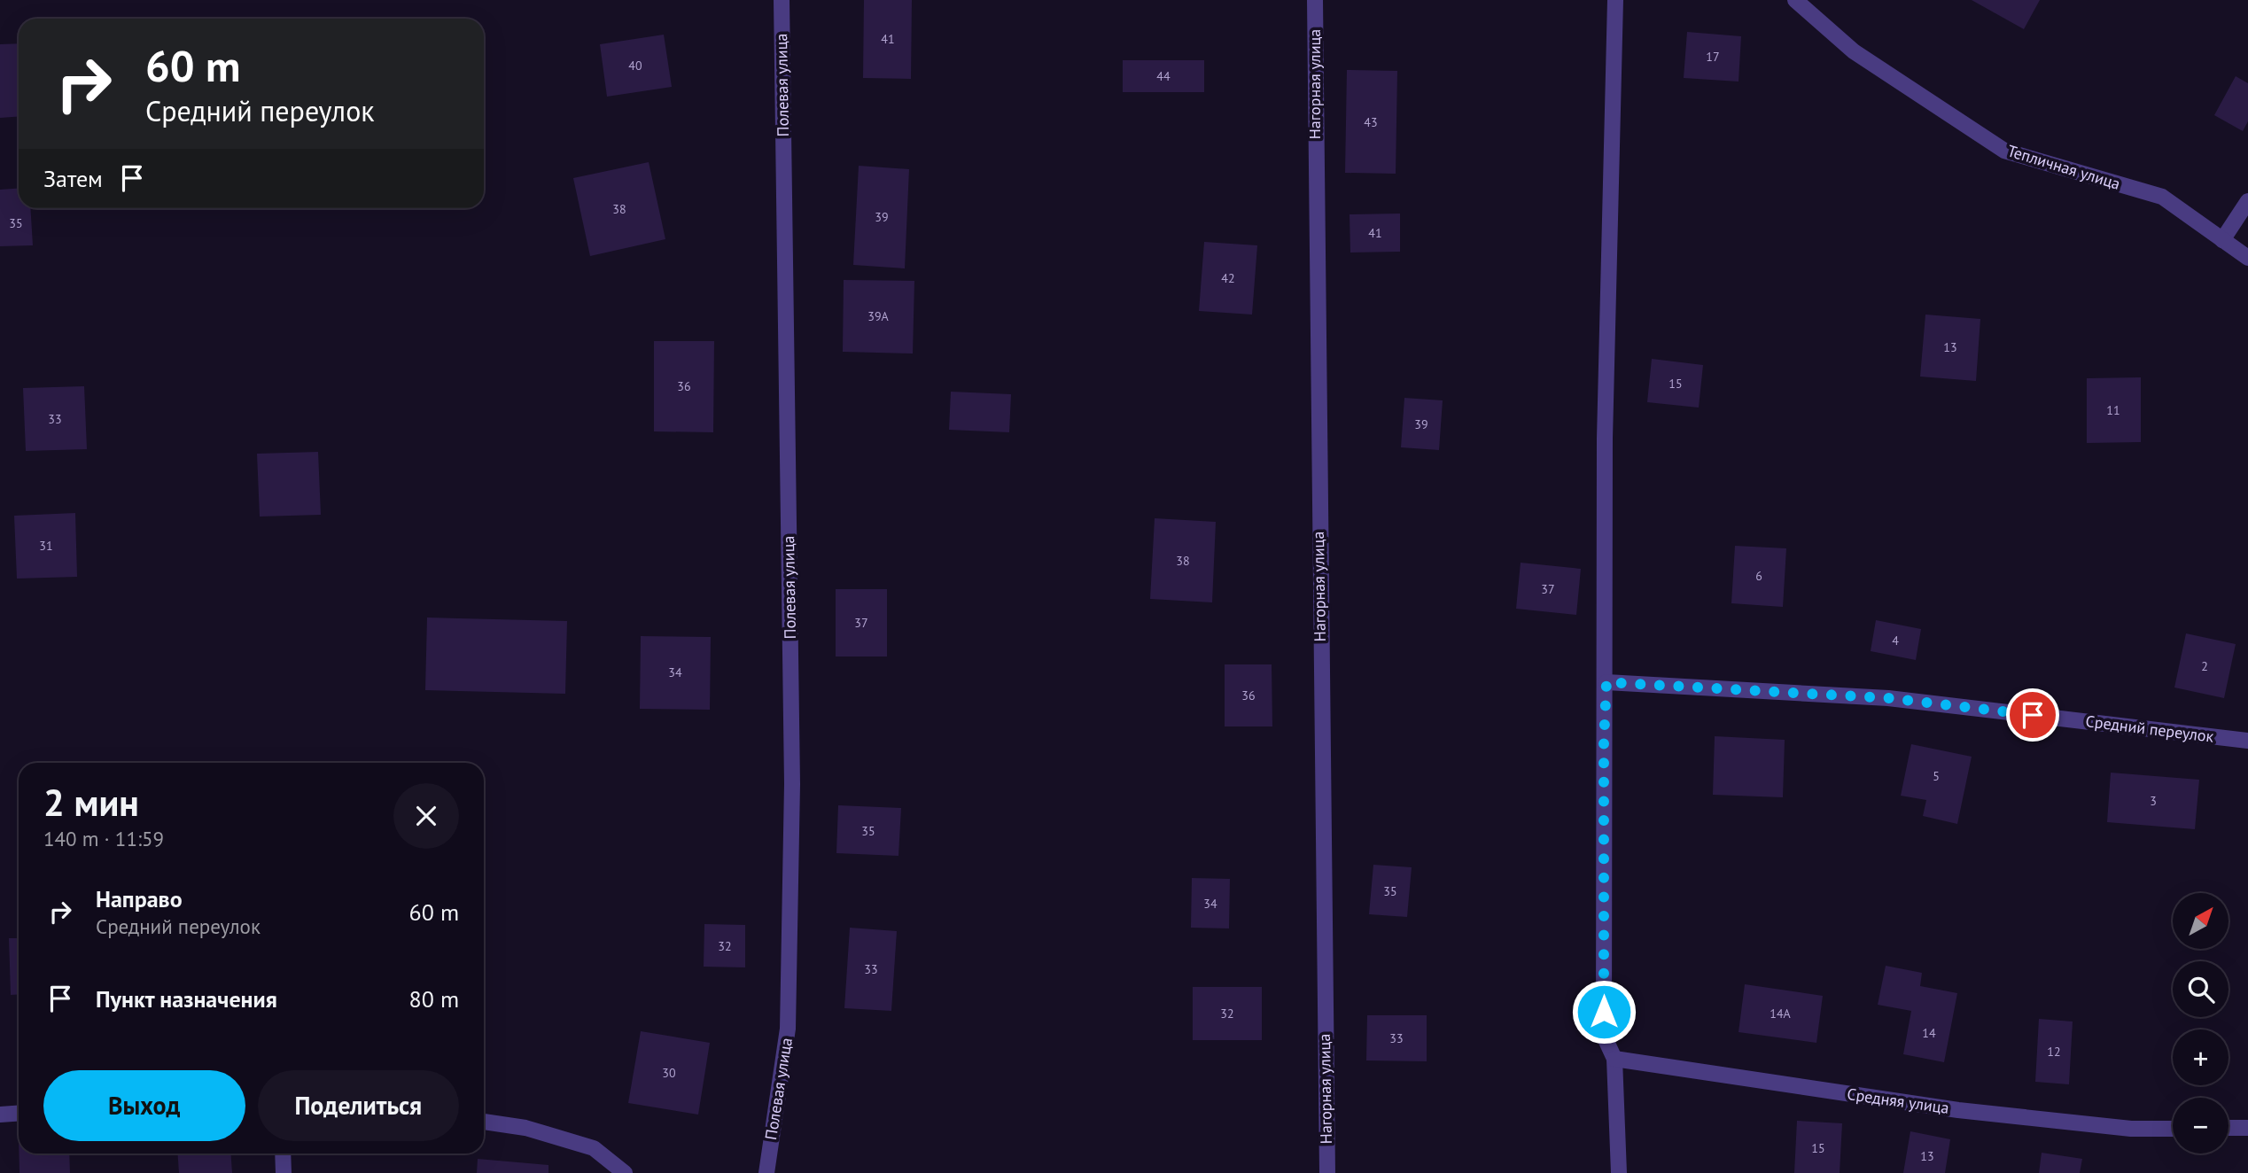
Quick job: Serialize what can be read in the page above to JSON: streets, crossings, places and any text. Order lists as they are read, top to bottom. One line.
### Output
{"streets":{"street":["Нагорная улица","Полевая улица","Тепличная улица","Средний переулок","Средняя улица"]},"house_numbers":["41","17","40","44","43","38","39","35","41","42","39А","13","15","36","11","33","39","31","38","6","37","37","4","2","34","36","5","3","35","35","34","32","33","32","14А","14","33","12","30","15","13"],"north":"top right","page":{"turn":["60 m","Средний переулок"],"then":"Затем","heading":["2 мин","140 m · 11:59"],"list":[{"name":"Направо","note":"Средний переулок","value":"60 m"},{"name":"Пункт назначения","value":"80 m"}],"map_buttons":["+","−"],"buttons":["Выход","Поделиться"]}}
